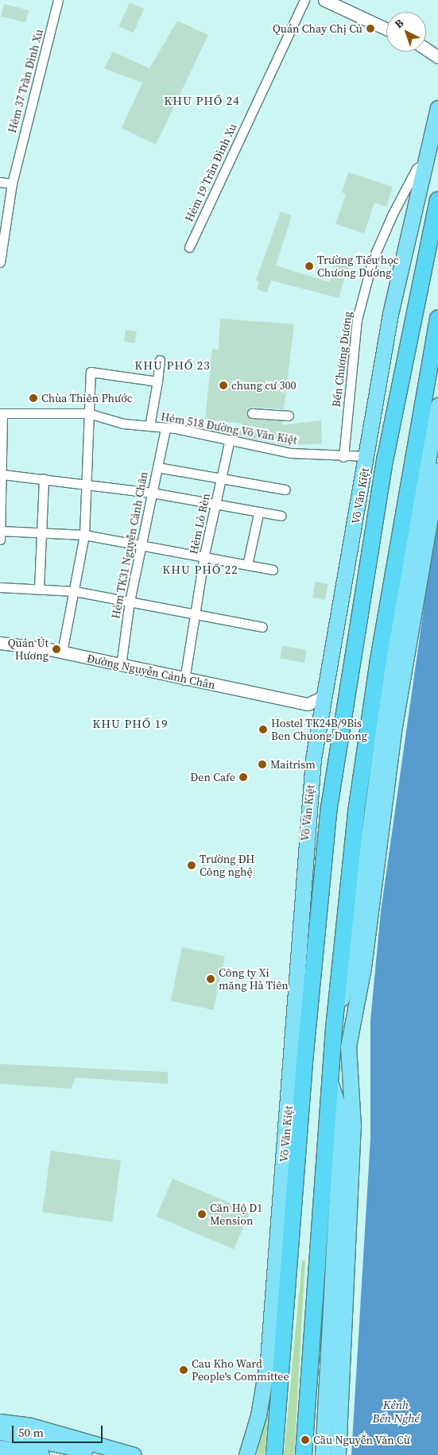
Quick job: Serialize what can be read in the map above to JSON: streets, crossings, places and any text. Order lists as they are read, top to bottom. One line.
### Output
{"streets":{"highway":["Võ Văn Kiệt"],"street":["Hẻm 37 Trần Ðình Xu","Hẻm 19 Trần Ðình Xu","Bến Chương Dương","Hẻm 518 Đường Võ Văn Kiệt","Hẻm Lò Rèn","Hẻm TK31 Nguyễn Cảnh Chân","Đường Nguyễn Cảnh Chân"]},"crossings":[["Bến Chương Dương","Hẻm 518 Đường Võ Văn Kiệt"],["Bến Chương Dương","Võ Văn Kiệt"],["Hẻm 518 Đường Võ Văn Kiệt","Võ Văn Kiệt"],["Hẻm 518 Đường Võ Văn Kiệt","Hẻm Lò Rèn"],["Hẻm 518 Đường Võ Văn Kiệt","Hẻm TK31 Nguyễn Cảnh Chân"],["Hẻm Lò Rèn","Đường Nguyễn Cảnh Chân"],["Hẻm TK31 Nguyễn Cảnh Chân","Đường Nguyễn Cảnh Chân"]],"districts":["KHU PHỐ 24","KHU PHỐ 23","KHU PHỐ 22","KHU PHỐ 19"],"water":["Kênh Bến Nghé"],"places":["Quán Chay Chị Củ","Trường Tiểu học Chương Dương","chung cư 300","Chùa Thiên Phước","Quán Út Hương","Hostel TK24B/9Bis Ben Chuong Duong","Maitrism","Đen Cafe","Trường ĐH Công nghệ","Công ty Xi măng Hà Tiên","Căn Hộ D1 Mension","Cau Kho Ward People's Committee","Cầu Nguyễn Văn Cừ"],"scale_bar":"50 m","north":"top left"}
